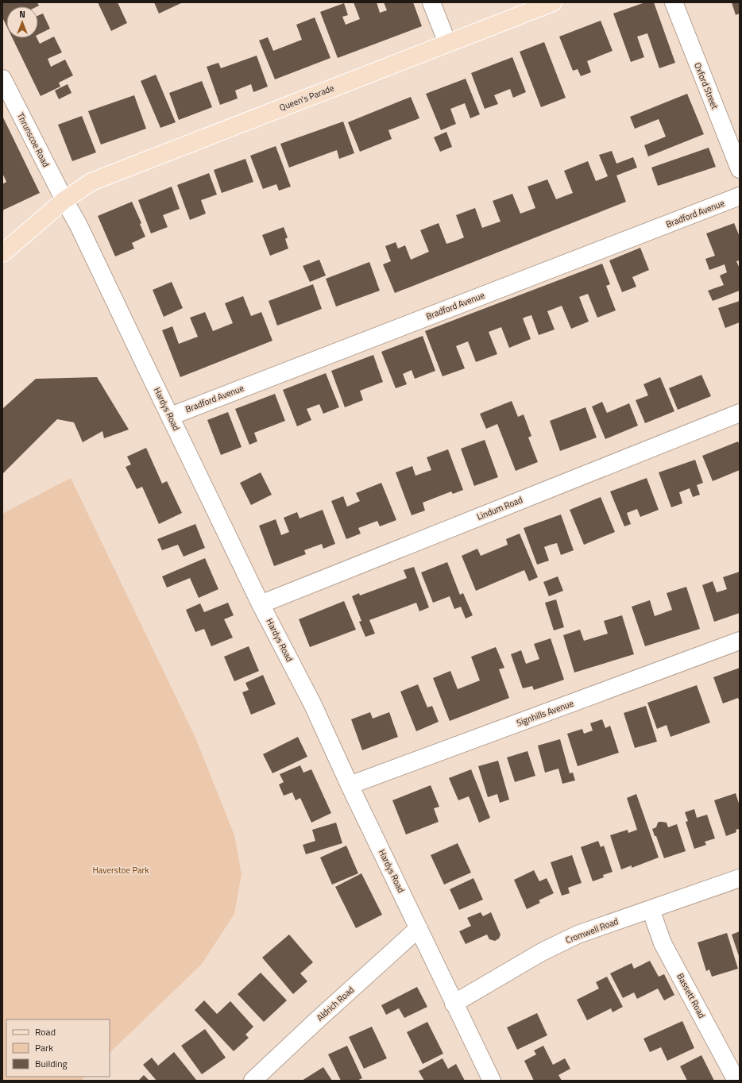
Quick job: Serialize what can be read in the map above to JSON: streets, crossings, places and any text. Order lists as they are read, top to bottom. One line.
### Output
{"streets":{"main road":["Queen's Parade"],"street":["Oxford Street","Thrunscoe Road","Bradford Avenue","Hardys Road","Lindum Road","Signhills Avenue","Cromwell Road","Bassett Road","Aldrich Road"]},"crossings":[["Queen's Parade","Thrunscoe Road"],["Queen's Parade","Hardys Road"],["Thrunscoe Road","Hardys Road"],["Bradford Avenue","Hardys Road"],["Hardys Road","Lindum Road"],["Hardys Road","Signhills Avenue"],["Hardys Road","Cromwell Road"],["Hardys Road","Aldrich Road"],["Cromwell Road","Bassett Road"]],"parks":["Haverstoe Park"],"legend":["Road","Park","Building"],"north":"top"}
